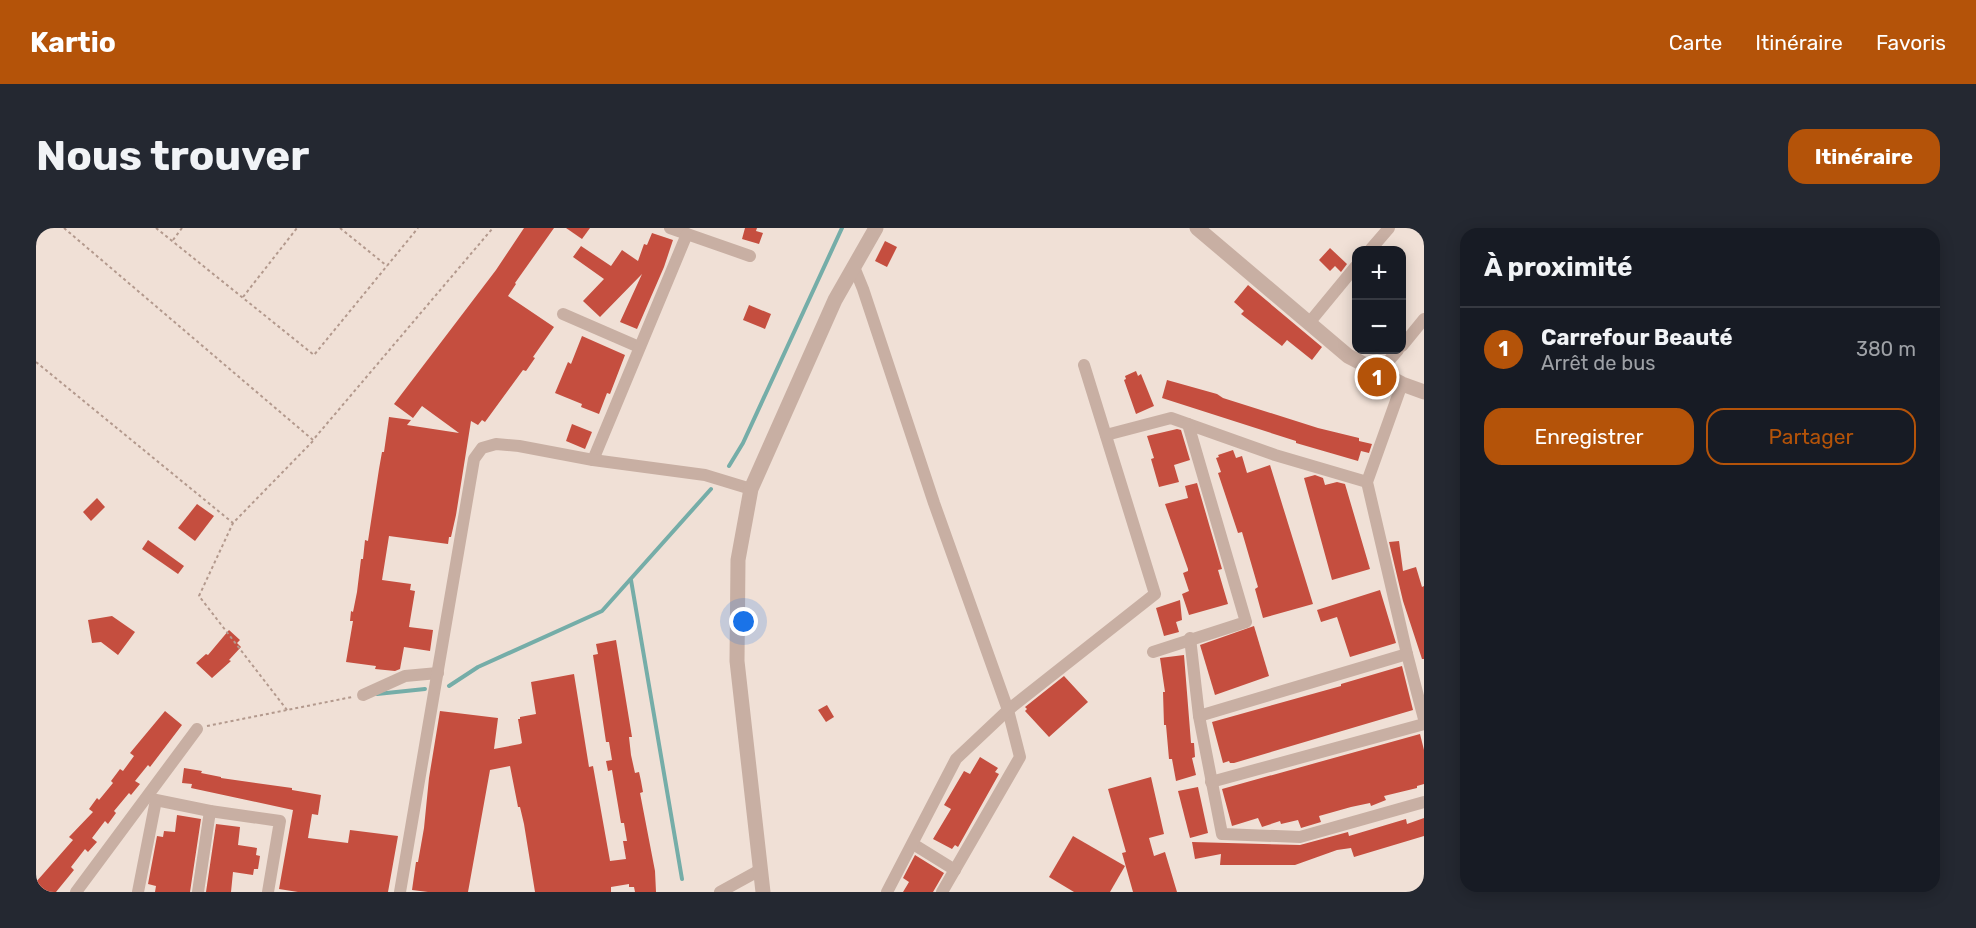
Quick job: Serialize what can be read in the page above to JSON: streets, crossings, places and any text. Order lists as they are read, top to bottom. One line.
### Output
{"page":{"header":"Kartio","nav":["Carte","Itinéraire","Favoris"],"buttons":["Itinéraire",["Enregistrer","Partager"]],"title":"Nous trouver","heading":"À proximité","map_buttons":["+","−"],"list":[{"mark":"1","name":"Carrefour Beauté","note":"Arrêt de bus","value":"380 m"}],"pins":"1"}}
